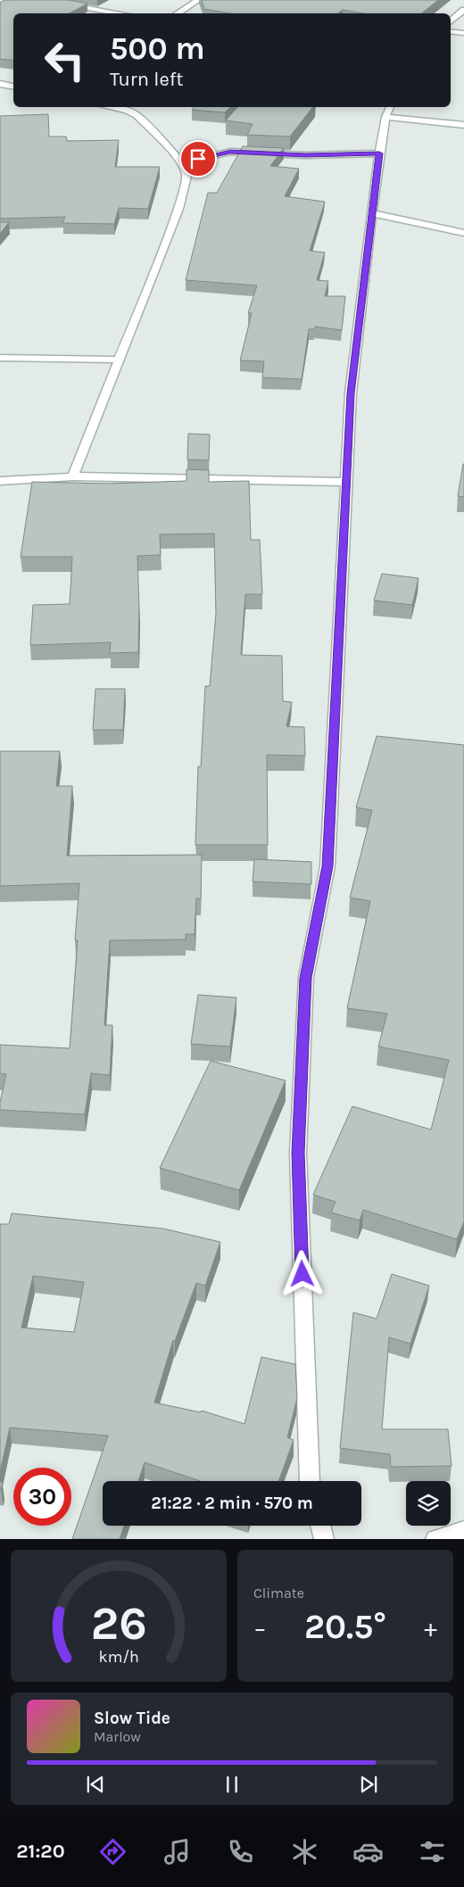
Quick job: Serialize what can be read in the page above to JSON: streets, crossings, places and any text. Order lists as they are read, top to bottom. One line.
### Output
{"page":{"turn":["500 m","Turn left"],"limit":"30","trip":"21:22 · 2 min · 570 m","tile":"Climate","heat":["−","20.5°","+"],"song":["Slow Tide","Marlow"],"tabs":"21:20","gauge":["26","km/h"]}}
